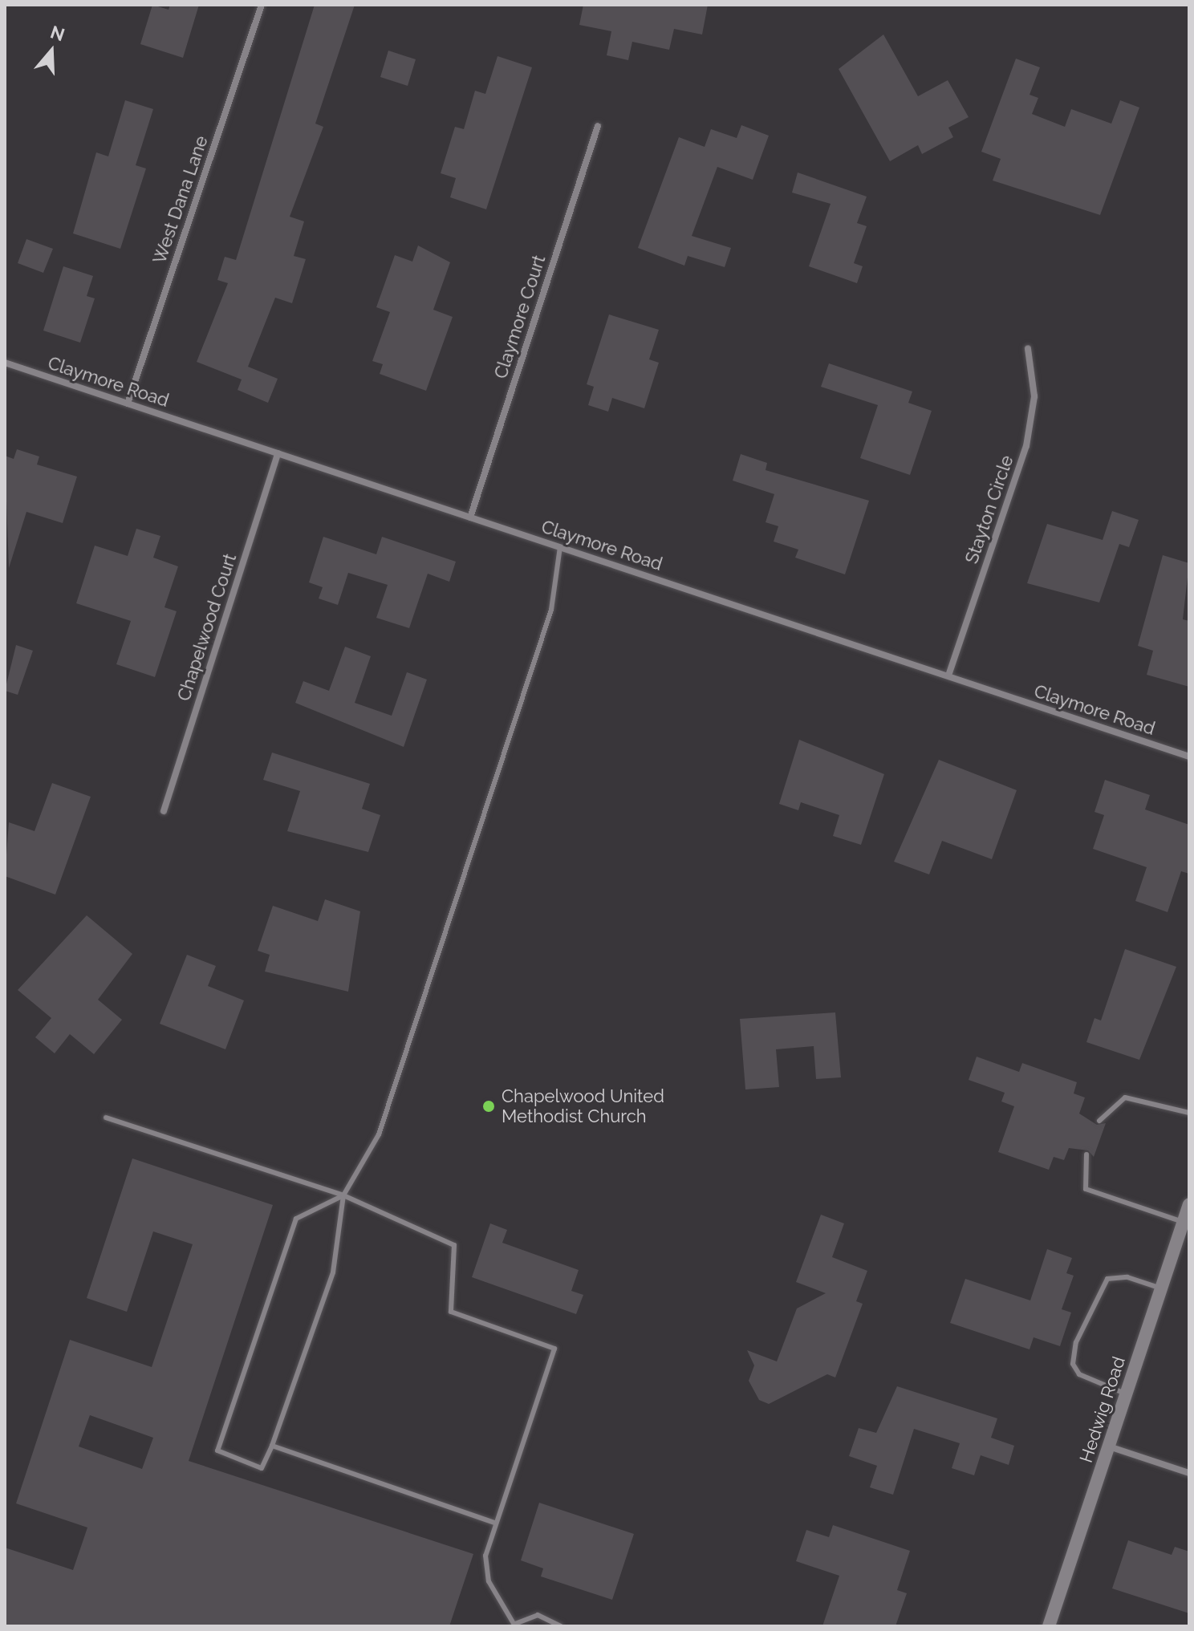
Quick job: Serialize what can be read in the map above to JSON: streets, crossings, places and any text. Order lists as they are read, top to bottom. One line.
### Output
{"streets":{"street":["West Dana Lane","Claymore Court","Claymore Road","Stayton Circle","Chapelwood Court","Hedwig Road"]},"crossings":[["West Dana Lane","Claymore Road"],["Claymore Court","Claymore Road"],["Claymore Road","Stayton Circle"],["Claymore Road","Chapelwood Court"]],"places":["Chapelwood United Methodist Church"],"north":"top"}
